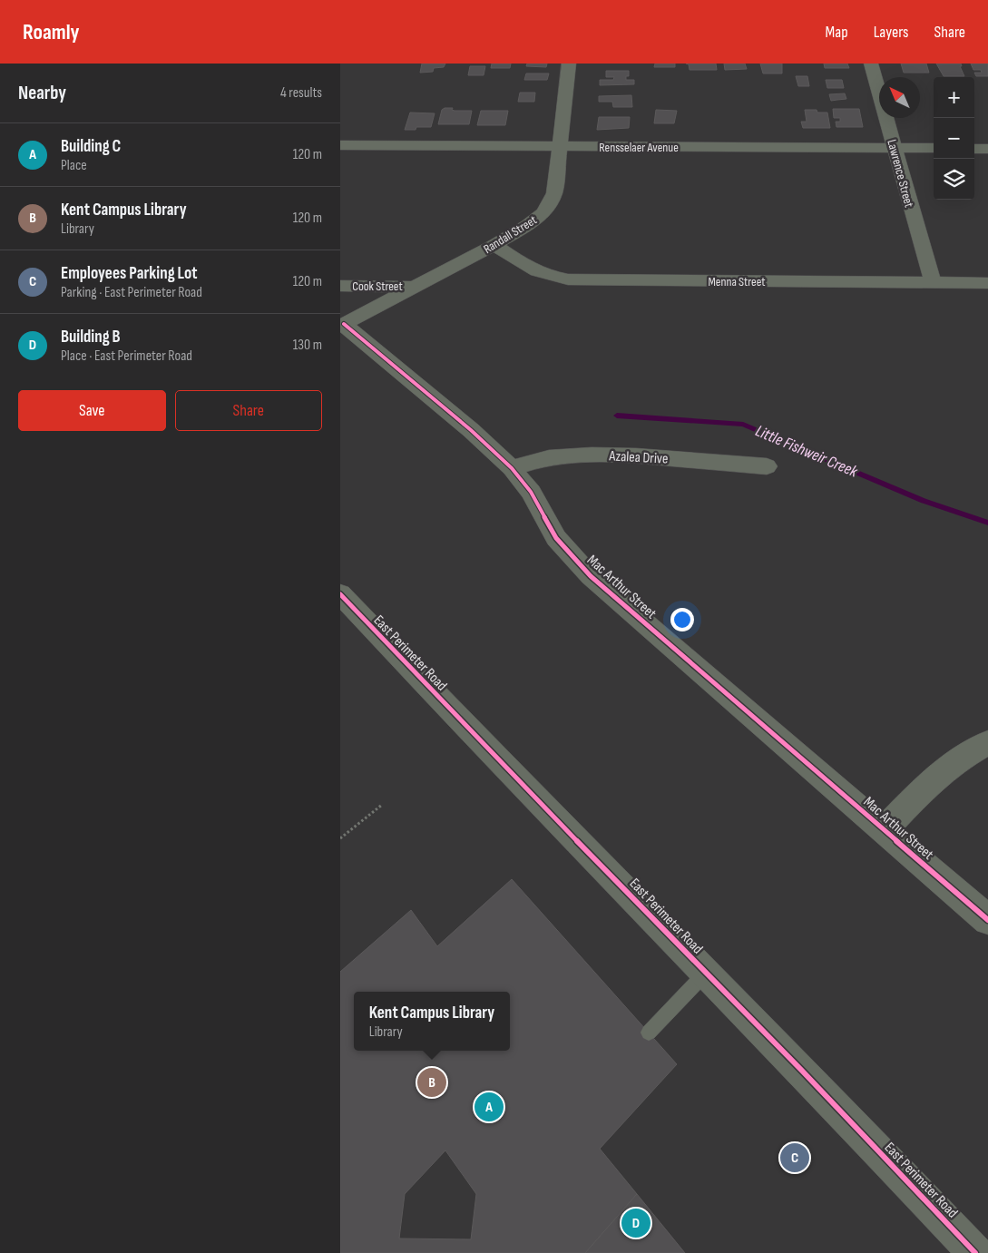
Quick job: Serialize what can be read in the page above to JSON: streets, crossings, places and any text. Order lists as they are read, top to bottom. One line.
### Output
{"streets":{"street":["Rensselaer Avenue","Lawrence Street","Randall Street","Menna Street","Cook Street","Azalea Drive","Mac Arthur Street","East Perimeter Road"]},"crossings":[["Rensselaer Avenue","Lawrence Street"],["Rensselaer Avenue","Randall Street"],["Lawrence Street","Menna Street"],["Randall Street","Menna Street"],["Randall Street","Cook Street"],["Randall Street","Mac Arthur Street"],["Azalea Drive","Mac Arthur Street"]],"water":["Little Fishweir Creek"],"north":"top left","page":{"header":"Roamly","nav":["Map","Layers","Share"],"heading":["Nearby","4 results"],"map_buttons":["+","−"],"list":[{"mark":"A","name":"Building C","note":"Place","value":"120 m"},{"mark":"B","name":"Kent Campus Library","note":"Library","value":"120 m"},{"mark":"C","name":"Employees Parking Lot","note":"Parking · East Perimeter Road","value":"120 m"},{"mark":"D","name":"Building B","note":"Place · East Perimeter Road","value":"130 m"}],"buttons":["Save","Share"],"popup":["Kent Campus Library","Library"],"pins":["B","A","C","D"]}}
